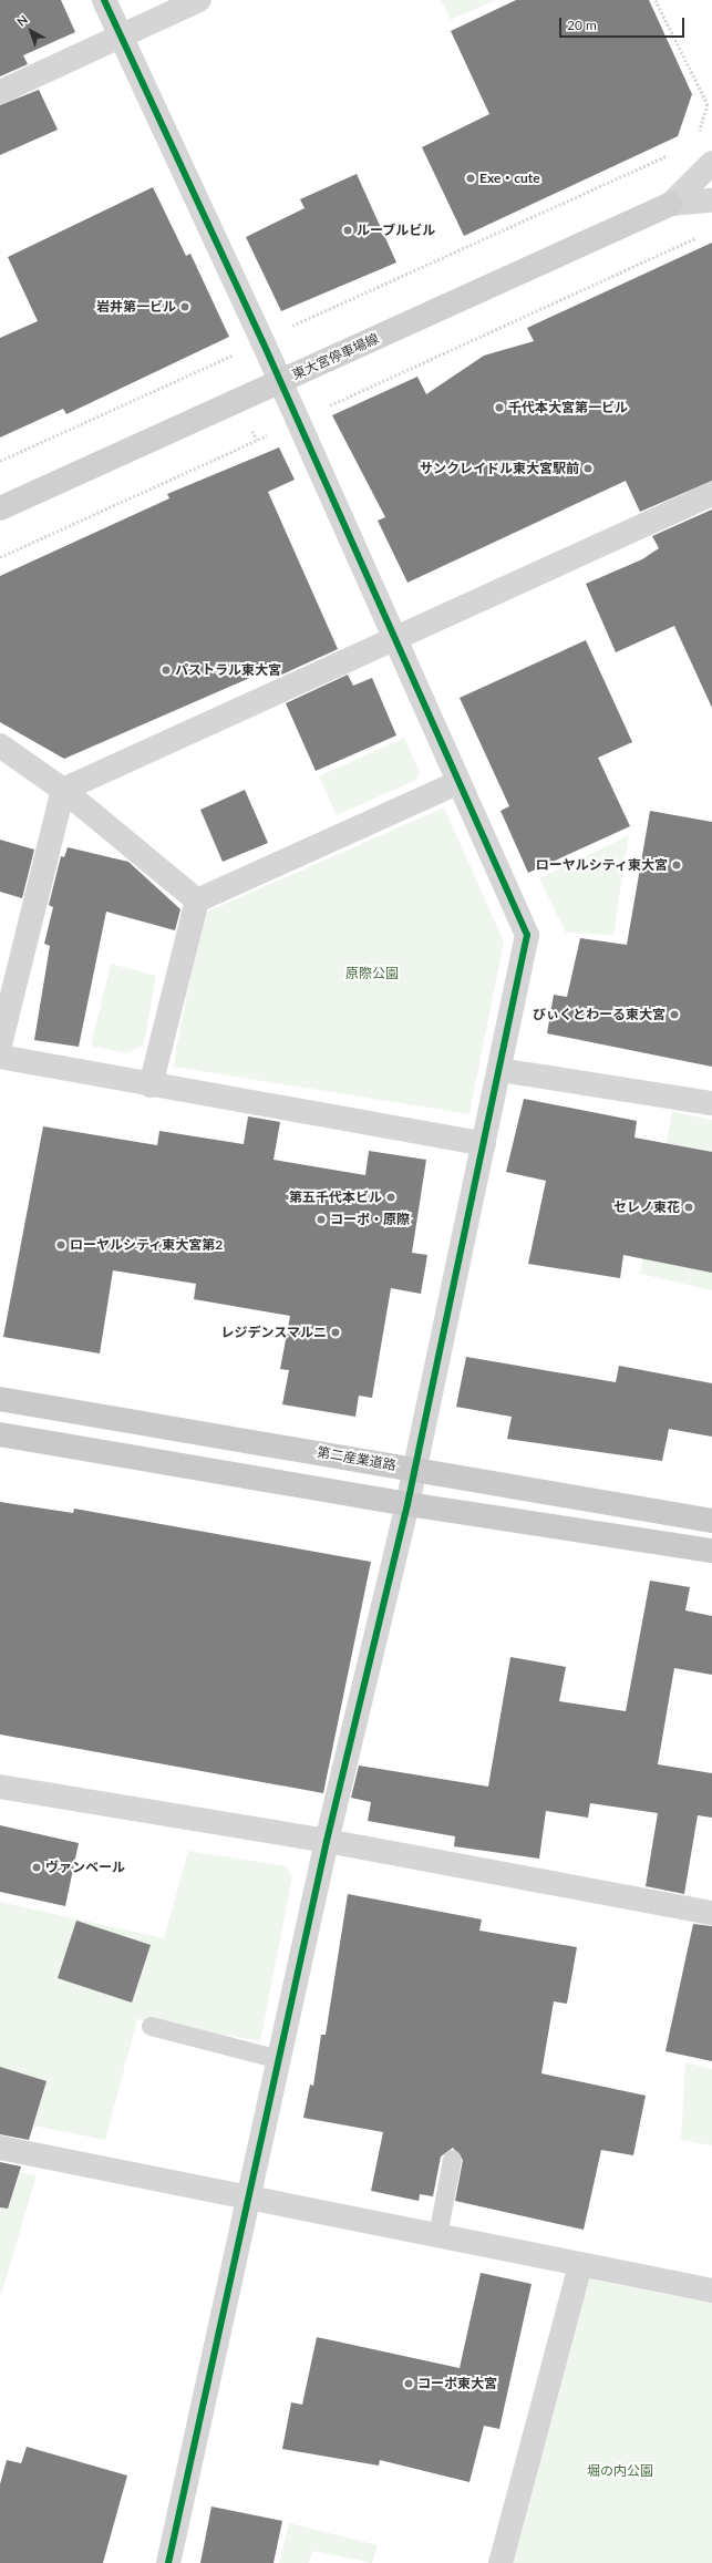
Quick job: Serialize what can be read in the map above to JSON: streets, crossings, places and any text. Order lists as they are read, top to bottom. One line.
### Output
{"streets":{"main road":["東大宮停車場線","第二産業道路"]},"parks":["原際公園","堀の内公園"],"places":["Exe・cute","ルーブルビル","岩井第一ビル","千代本大宮第一ビル","サンクレイドル東大宮駅前","パストラル東大宮","ローヤルシティ東大宮","びぃくとわーる東大宮","第五千代本ビル","セレノ東花","コーポ・原際","ローヤルシティ東大宮第2","レジデンスマルニ","ヴァンベール","コーポ東大宮"],"scale_bar":"20 m","north":"top left"}
